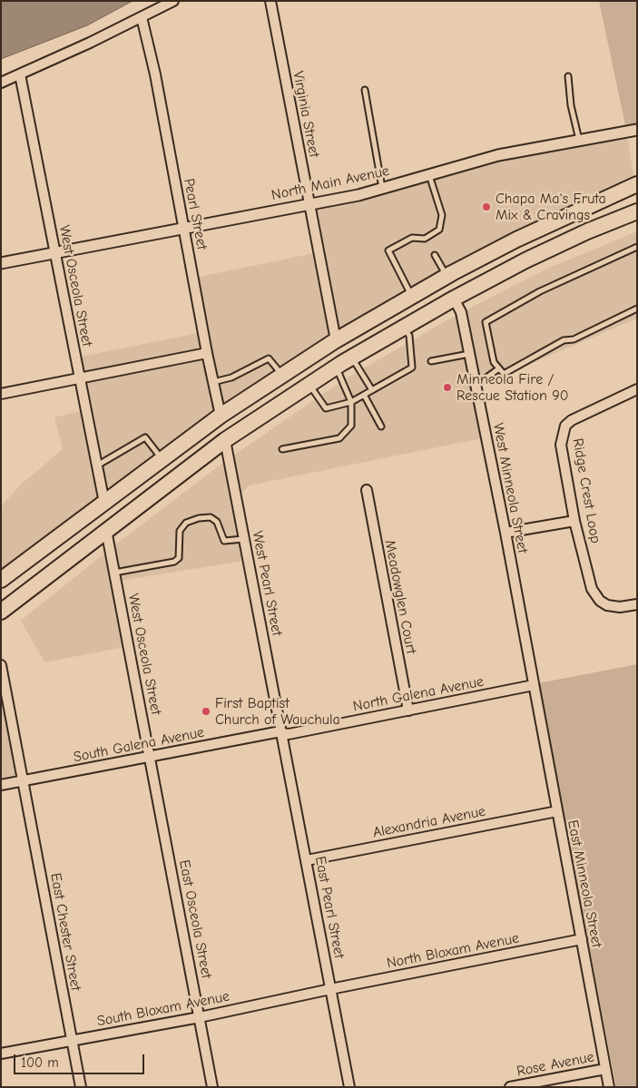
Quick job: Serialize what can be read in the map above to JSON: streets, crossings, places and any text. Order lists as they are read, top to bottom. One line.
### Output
{"streets":{"street":["Virginia Street","North Main Avenue","Pearl Street","West Osceola Street","West Minneola Street","Ridge Crest Loop","West Pearl Street","Meadowglen Court","North Galena Avenue","South Galena Avenue","Alexandria Avenue","East Minneola Street","East Pearl Street","East Osceola Street","East Chester Street","North Bloxam Avenue","South Bloxam Avenue","Rose Avenue"]},"crossings":[["Virginia Street","North Main Avenue"],["North Main Avenue","Pearl Street"],["North Main Avenue","West Osceola Street"],["West Osceola Street","South Galena Avenue"],["West Osceola Street","East Osceola Street"],["West Minneola Street","North Galena Avenue"],["West Minneola Street","East Minneola Street"],["West Pearl Street","North Galena Avenue"],["West Pearl Street","South Galena Avenue"],["West Pearl Street","East Pearl Street"],["Meadowglen Court","North Galena Avenue"],["North Galena Avenue","South Galena Avenue"],["North Galena Avenue","East Minneola Street"],["North Galena Avenue","East Pearl Street"],["South Galena Avenue","East Pearl Street"],["South Galena Avenue","East Osceola Street"],["South Galena Avenue","East Chester Street"],["Alexandria Avenue","East Minneola Street"],["Alexandria Avenue","East Pearl Street"],["East Minneola Street","North Bloxam Avenue"],["East Minneola Street","Rose Avenue"],["East Pearl Street","North Bloxam Avenue"],["East Pearl Street","South Bloxam Avenue"],["East Osceola Street","South Bloxam Avenue"],["East Chester Street","South Bloxam Avenue"],["North Bloxam Avenue","South Bloxam Avenue"]],"places":["Chapa Ma's Fruta Mix & Cravings","Minneola Fire / Rescue Station 90","First Baptist Church of Wauchula"],"scale_bar":"100 m"}
